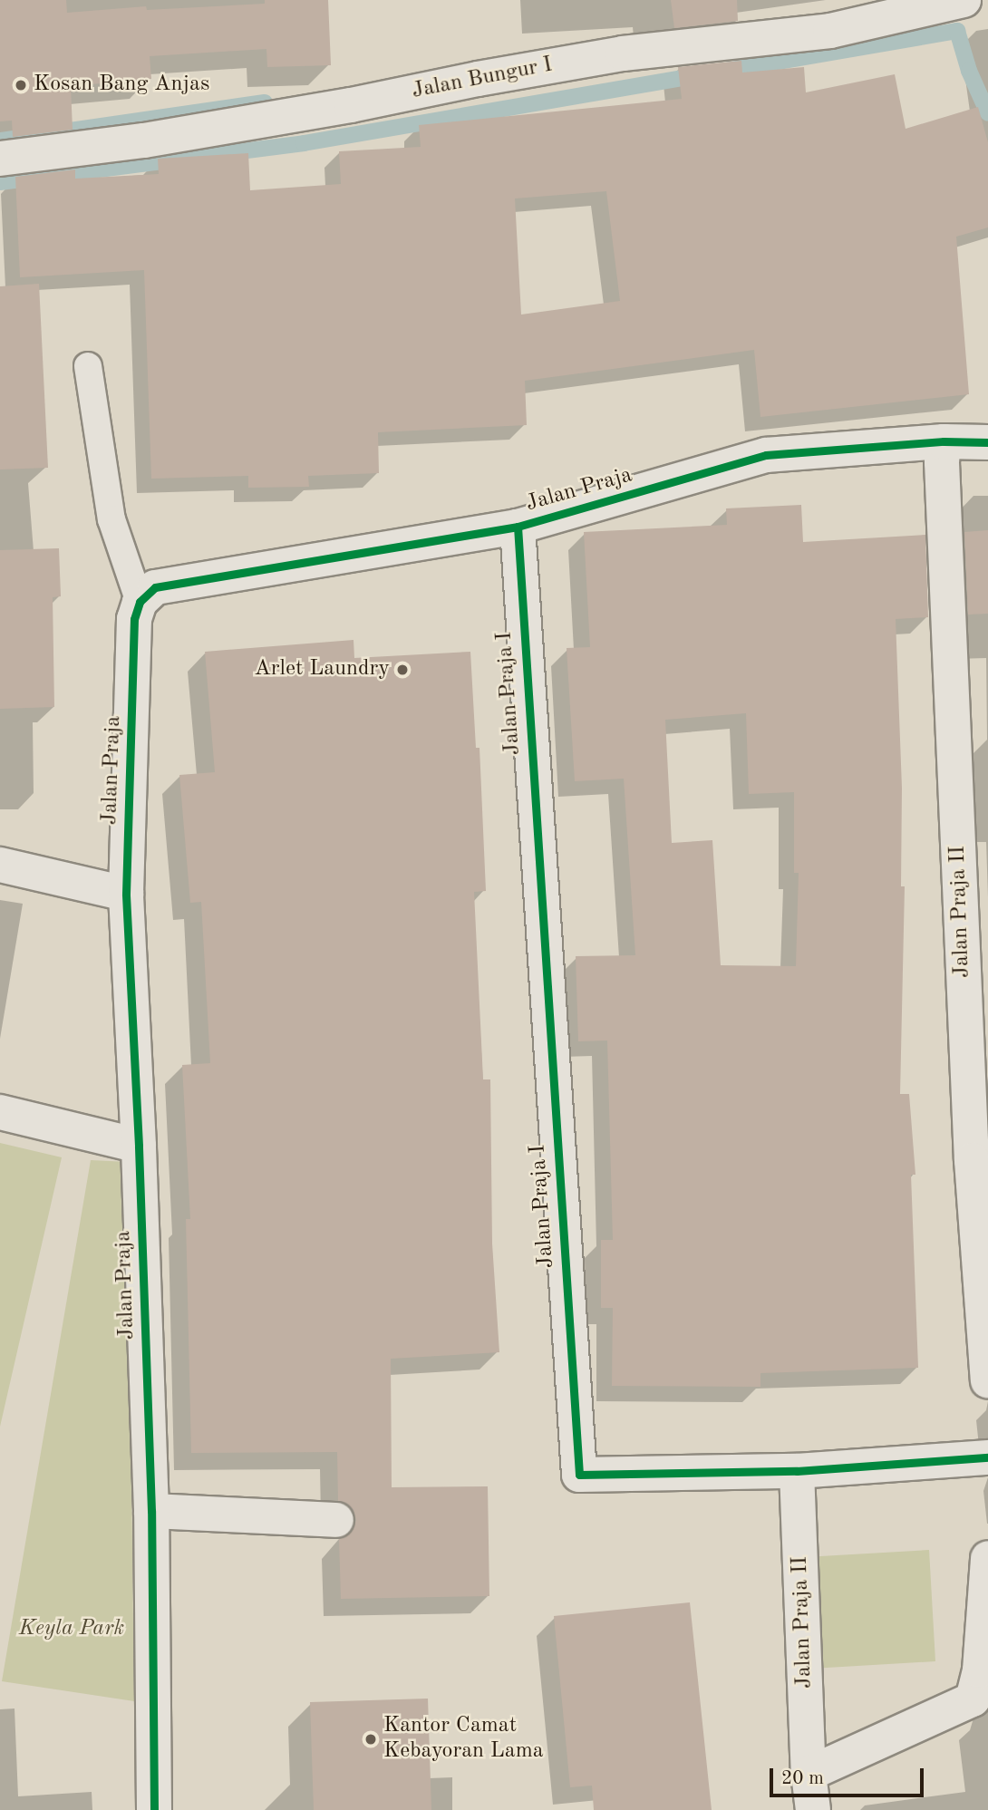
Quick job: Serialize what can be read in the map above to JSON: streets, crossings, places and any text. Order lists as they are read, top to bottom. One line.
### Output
{"streets":{"street":["Jalan Bungur I","Jalan Praja","Jalan Praja I","Jalan Praja II"]},"crossings":[["Jalan Praja","Jalan Praja I"],["Jalan Praja","Jalan Praja II"],["Jalan Praja I","Jalan Praja II"]],"parks":["Keyla Park"],"places":["Kosan Bang Anjas","Arlet Laundry","Kantor Camat Kebayoran Lama"],"scale_bar":"20 m"}
